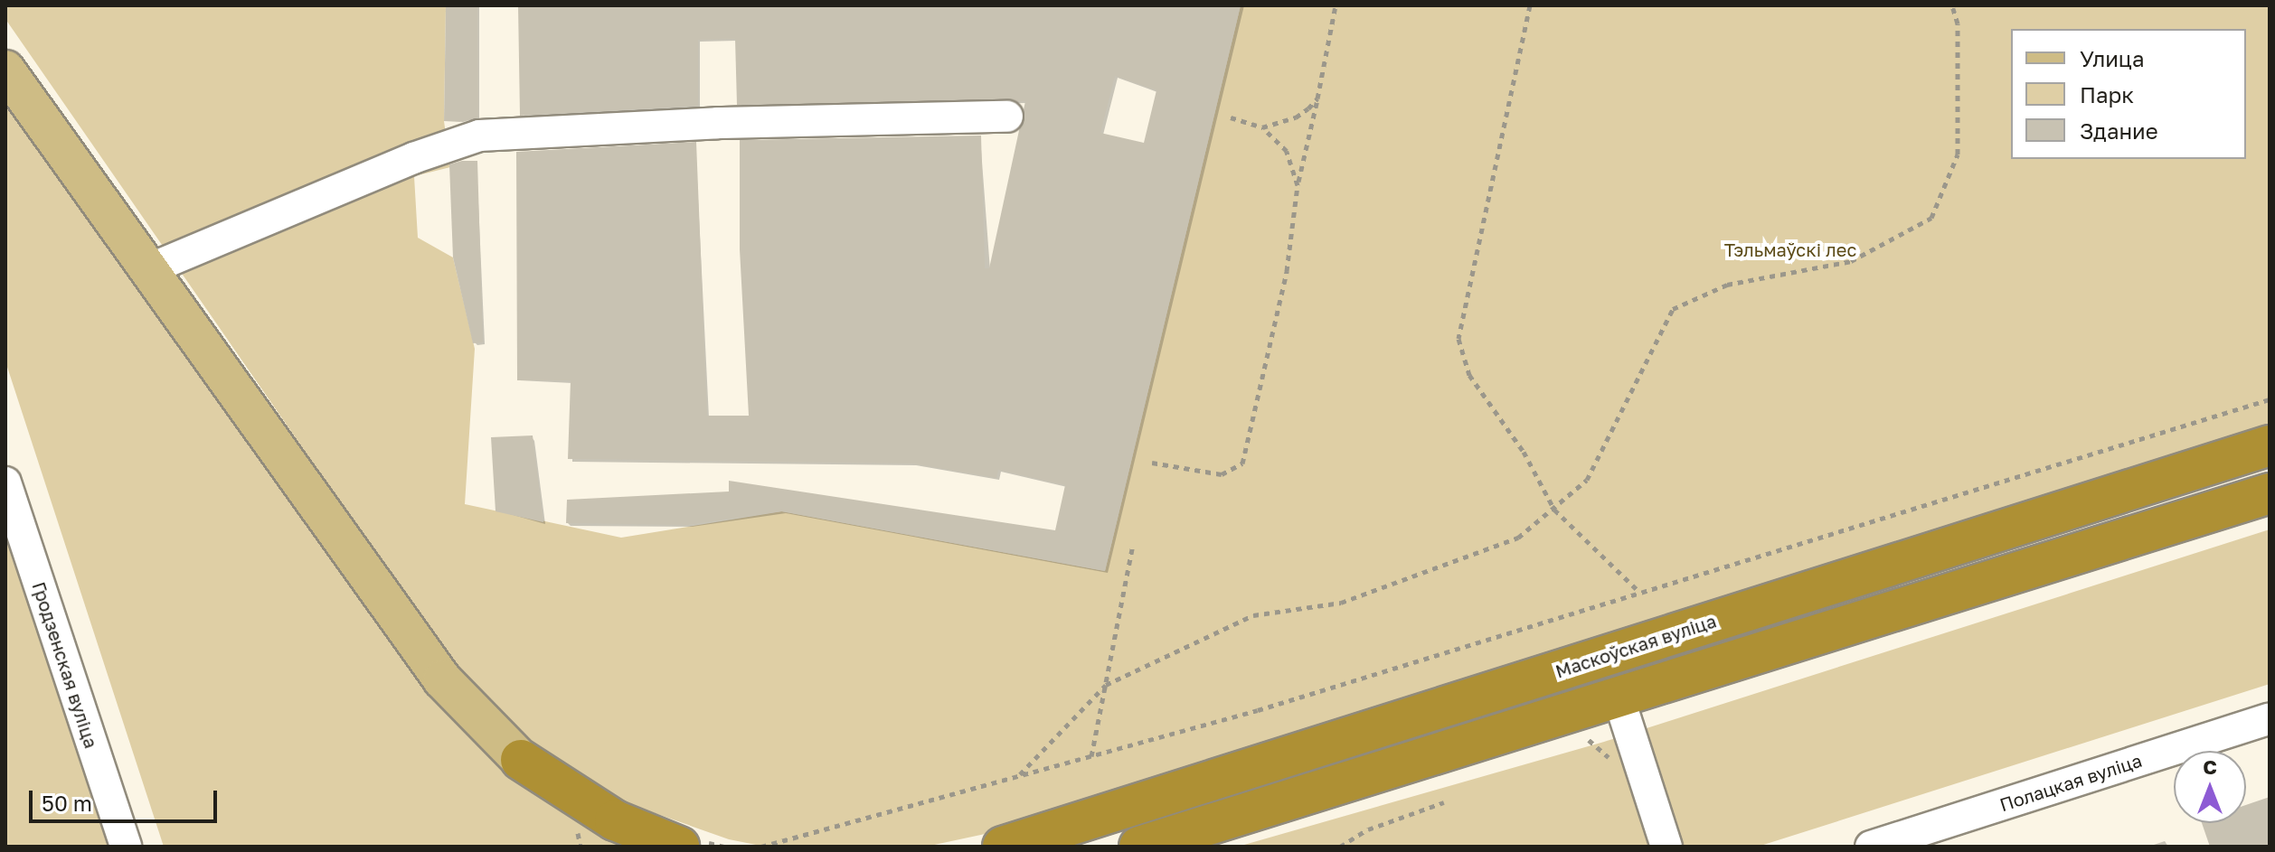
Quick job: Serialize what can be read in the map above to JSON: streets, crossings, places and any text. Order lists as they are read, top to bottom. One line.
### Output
{"streets":{"highway":["Маскоўская вуліца"],"street":["Гродзенская вуліца","Полацкая вуліца"]},"parks":["Тэльмаўскі лес"],"legend":["Улица","Парк","Здание"],"scale_bar":"50 m","north":"top"}
